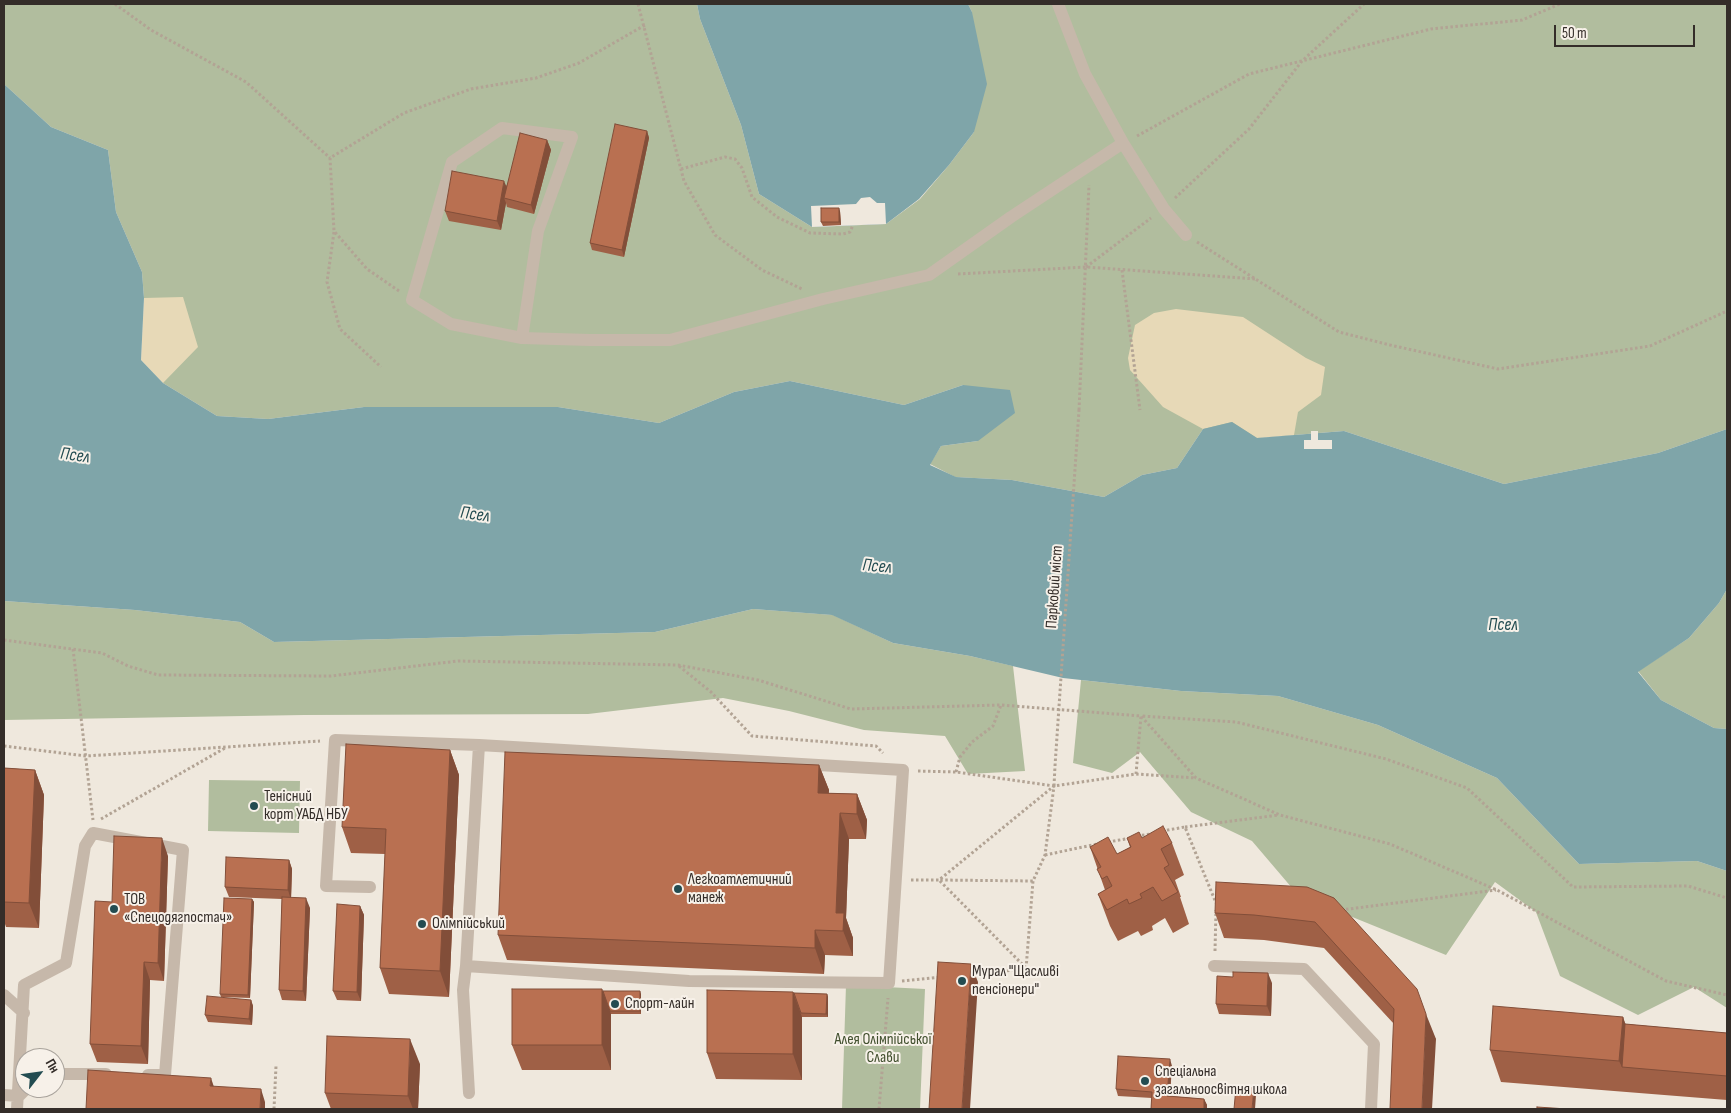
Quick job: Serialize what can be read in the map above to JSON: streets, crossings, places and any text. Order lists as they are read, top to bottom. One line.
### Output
{"streets":{"path":["Парковий міст"]},"water":["Псел"],"parks":["Алея Олімпійської Слави"],"places":["Тенісний корт УАБД НБУ","Легкоатлетичний манеж","ТОВ «Спецодягпостач»","Олімпійський","Мурал \"Щасливі пенсіонери\"","Спорт-лайн","Спеціальна загальноосвітня школа"],"scale_bar":"50 m","north":"top right"}
